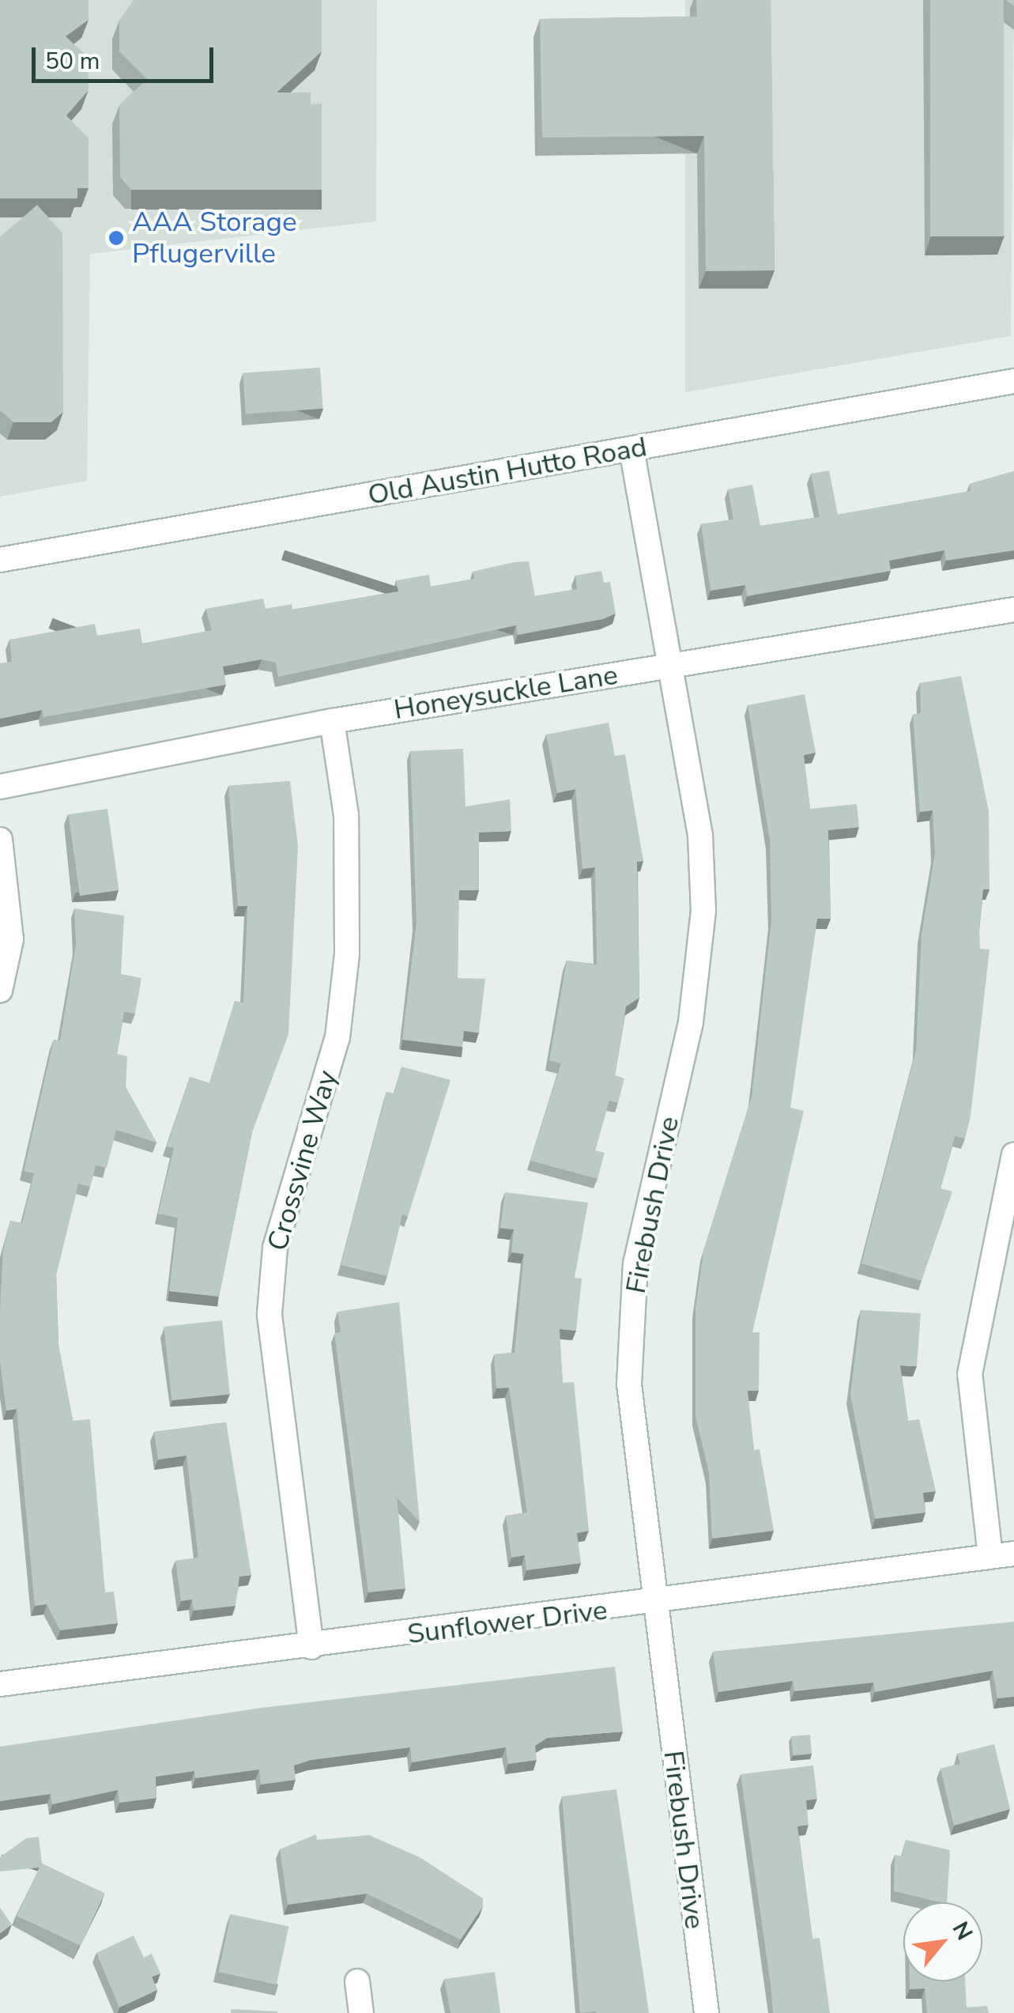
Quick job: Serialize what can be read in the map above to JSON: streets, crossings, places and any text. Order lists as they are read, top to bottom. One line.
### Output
{"streets":{"street":["Old Austin Hutto Road","Honeysuckle Lane","Crossvine Way","Firebush Drive","Sunflower Drive"]},"crossings":[["Old Austin Hutto Road","Firebush Drive"],["Honeysuckle Lane","Crossvine Way"],["Honeysuckle Lane","Firebush Drive"],["Crossvine Way","Sunflower Drive"],["Firebush Drive","Sunflower Drive"]],"places":["AAA Storage Pflugerville"],"scale_bar":"50 m","north":"top right"}
